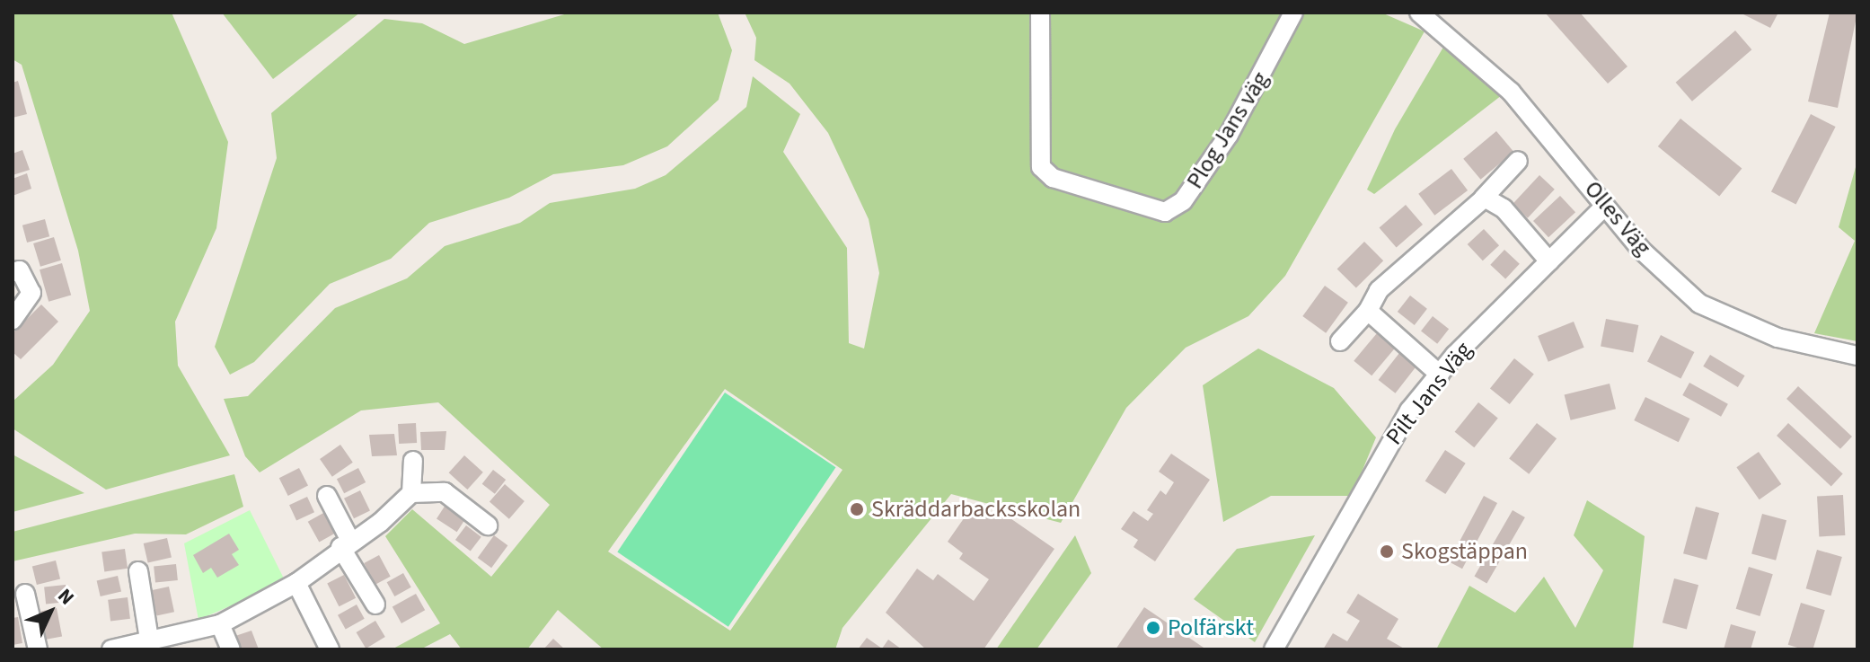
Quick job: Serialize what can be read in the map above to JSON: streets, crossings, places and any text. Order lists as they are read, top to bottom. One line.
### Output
{"streets":{"street":["Plog Jans väg","Olles Väg","Pilt Jans Väg"]},"crossings":[["Olles Väg","Pilt Jans Väg"]],"places":["Skräddarbacksskolan","Skogstäppan","Polfärskt"],"north":"top right"}
